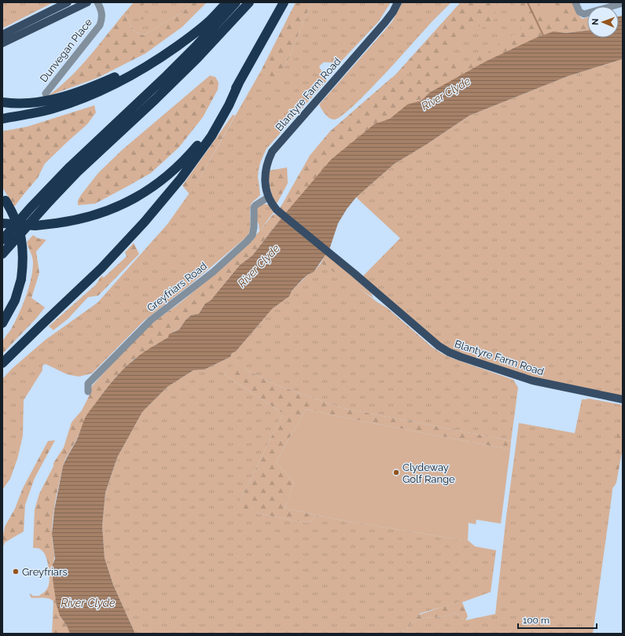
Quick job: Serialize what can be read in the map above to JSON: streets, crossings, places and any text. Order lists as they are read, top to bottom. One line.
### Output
{"streets":{"main road":["Blantyre Farm Road"],"street":["Dunvegan Place","Greyfriars Road"]},"crossings":[["Blantyre Farm Road","Greyfriars Road"]],"water":["River Clyde"],"places":["Clydeway Golf Range","Greyfriars"],"scale_bar":"100 m","north":"left"}
